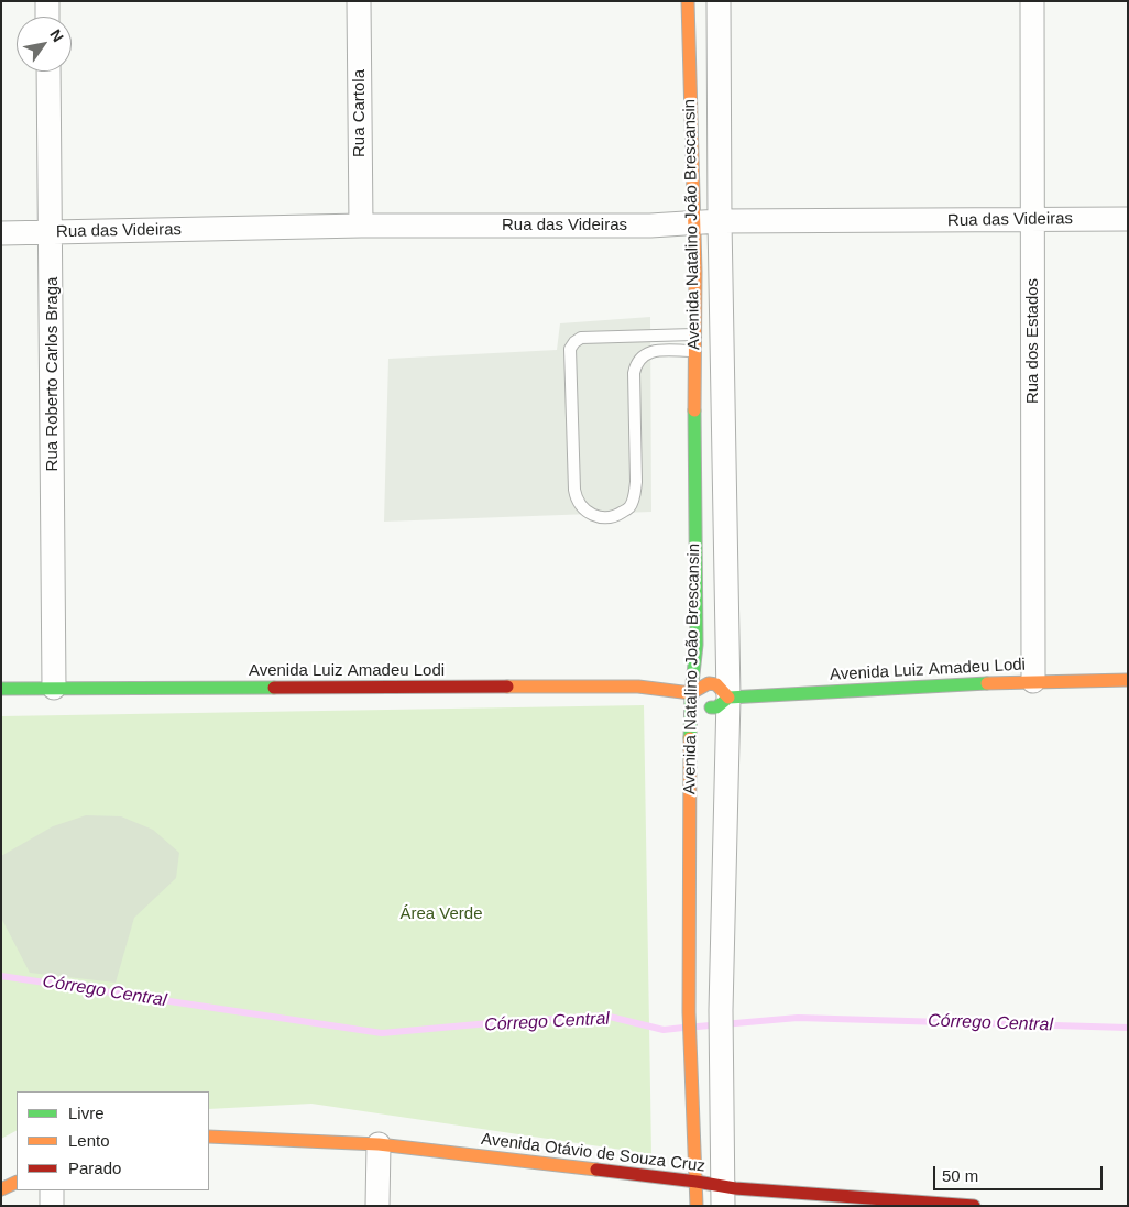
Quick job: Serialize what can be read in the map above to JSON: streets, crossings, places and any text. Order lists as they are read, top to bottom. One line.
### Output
{"streets":{"street":["Rua Cartola","Rua das Videiras","Avenida Natalino João Brescansin","Rua dos Estados","Rua Roberto Carlos Braga","Avenida Luiz Amadeu Lodi","Avenida Otávio de Souza Cruz"]},"crossings":[["Rua Cartola","Rua das Videiras"],["Rua das Videiras","Avenida Natalino João Brescansin"],["Rua das Videiras","Rua dos Estados"],["Rua das Videiras","Rua Roberto Carlos Braga"],["Avenida Natalino João Brescansin","Avenida Luiz Amadeu Lodi"],["Avenida Natalino João Brescansin","Avenida Otávio de Souza Cruz"],["Rua dos Estados","Avenida Luiz Amadeu Lodi"],["Rua Roberto Carlos Braga","Avenida Luiz Amadeu Lodi"]],"water":["Córrego Central"],"parks":["Área Verde"],"legend":["Livre","Lento","Parado"],"scale_bar":"50 m","north":"top right"}
